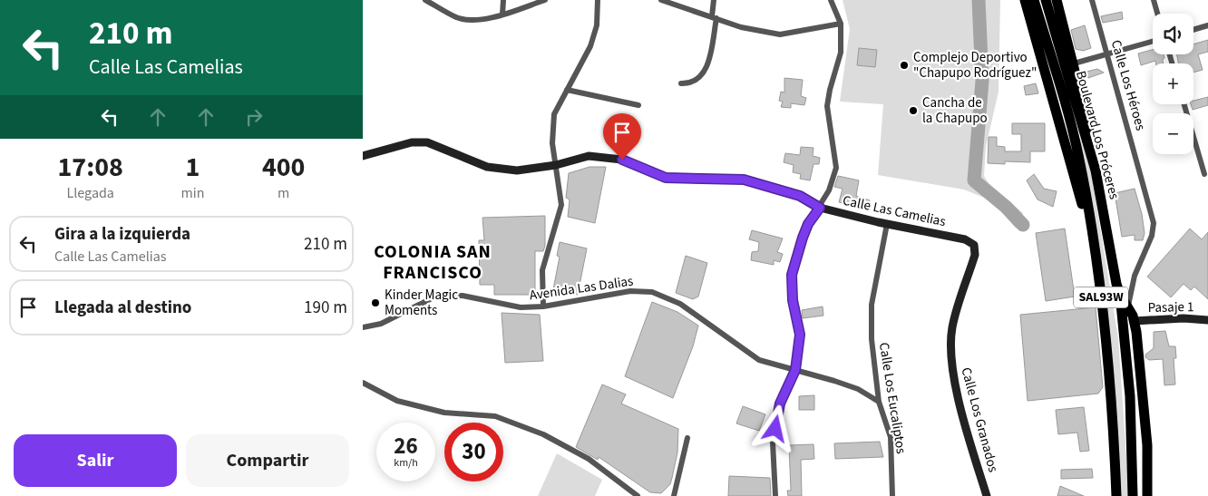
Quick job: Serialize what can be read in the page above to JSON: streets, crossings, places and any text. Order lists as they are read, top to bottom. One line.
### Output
{"streets":{"highway":["Boulevard Los Próceres","SAL93W"],"street":["Calle Los Héroes","Calle Las Camelias","Avenida Las Dalias","Pasaje 1","Calle Los Eucaliptos","Calle Los Granados"]},"crossings":[["Boulevard Los Próceres","SAL93W"],["Calle Las Camelias","Calle Los Eucaliptos"],["Calle Las Camelias","Calle Los Granados"],["Avenida Las Dalias","Calle Los Eucaliptos"]],"districts":["COLONIA SAN FRANCISCO"],"places":["Complejo Deportivo \"Chapupo Rodríguez\"","Cancha de la Chapupo","Kinder Magic Moments"],"page":{"turn":["210 m","Calle Las Camelias"],"map_buttons":["+","−"],"eta":["17:08","Llegada","1","min","400","m"],"list":[{"name":"Gira a la izquierda","note":"Calle Las Camelias","value":"210 m"},{"name":"Llegada al destino","value":"190 m"}],"speed":"26 km/h","limit":"30","buttons":["Salir","Compartir"]}}
